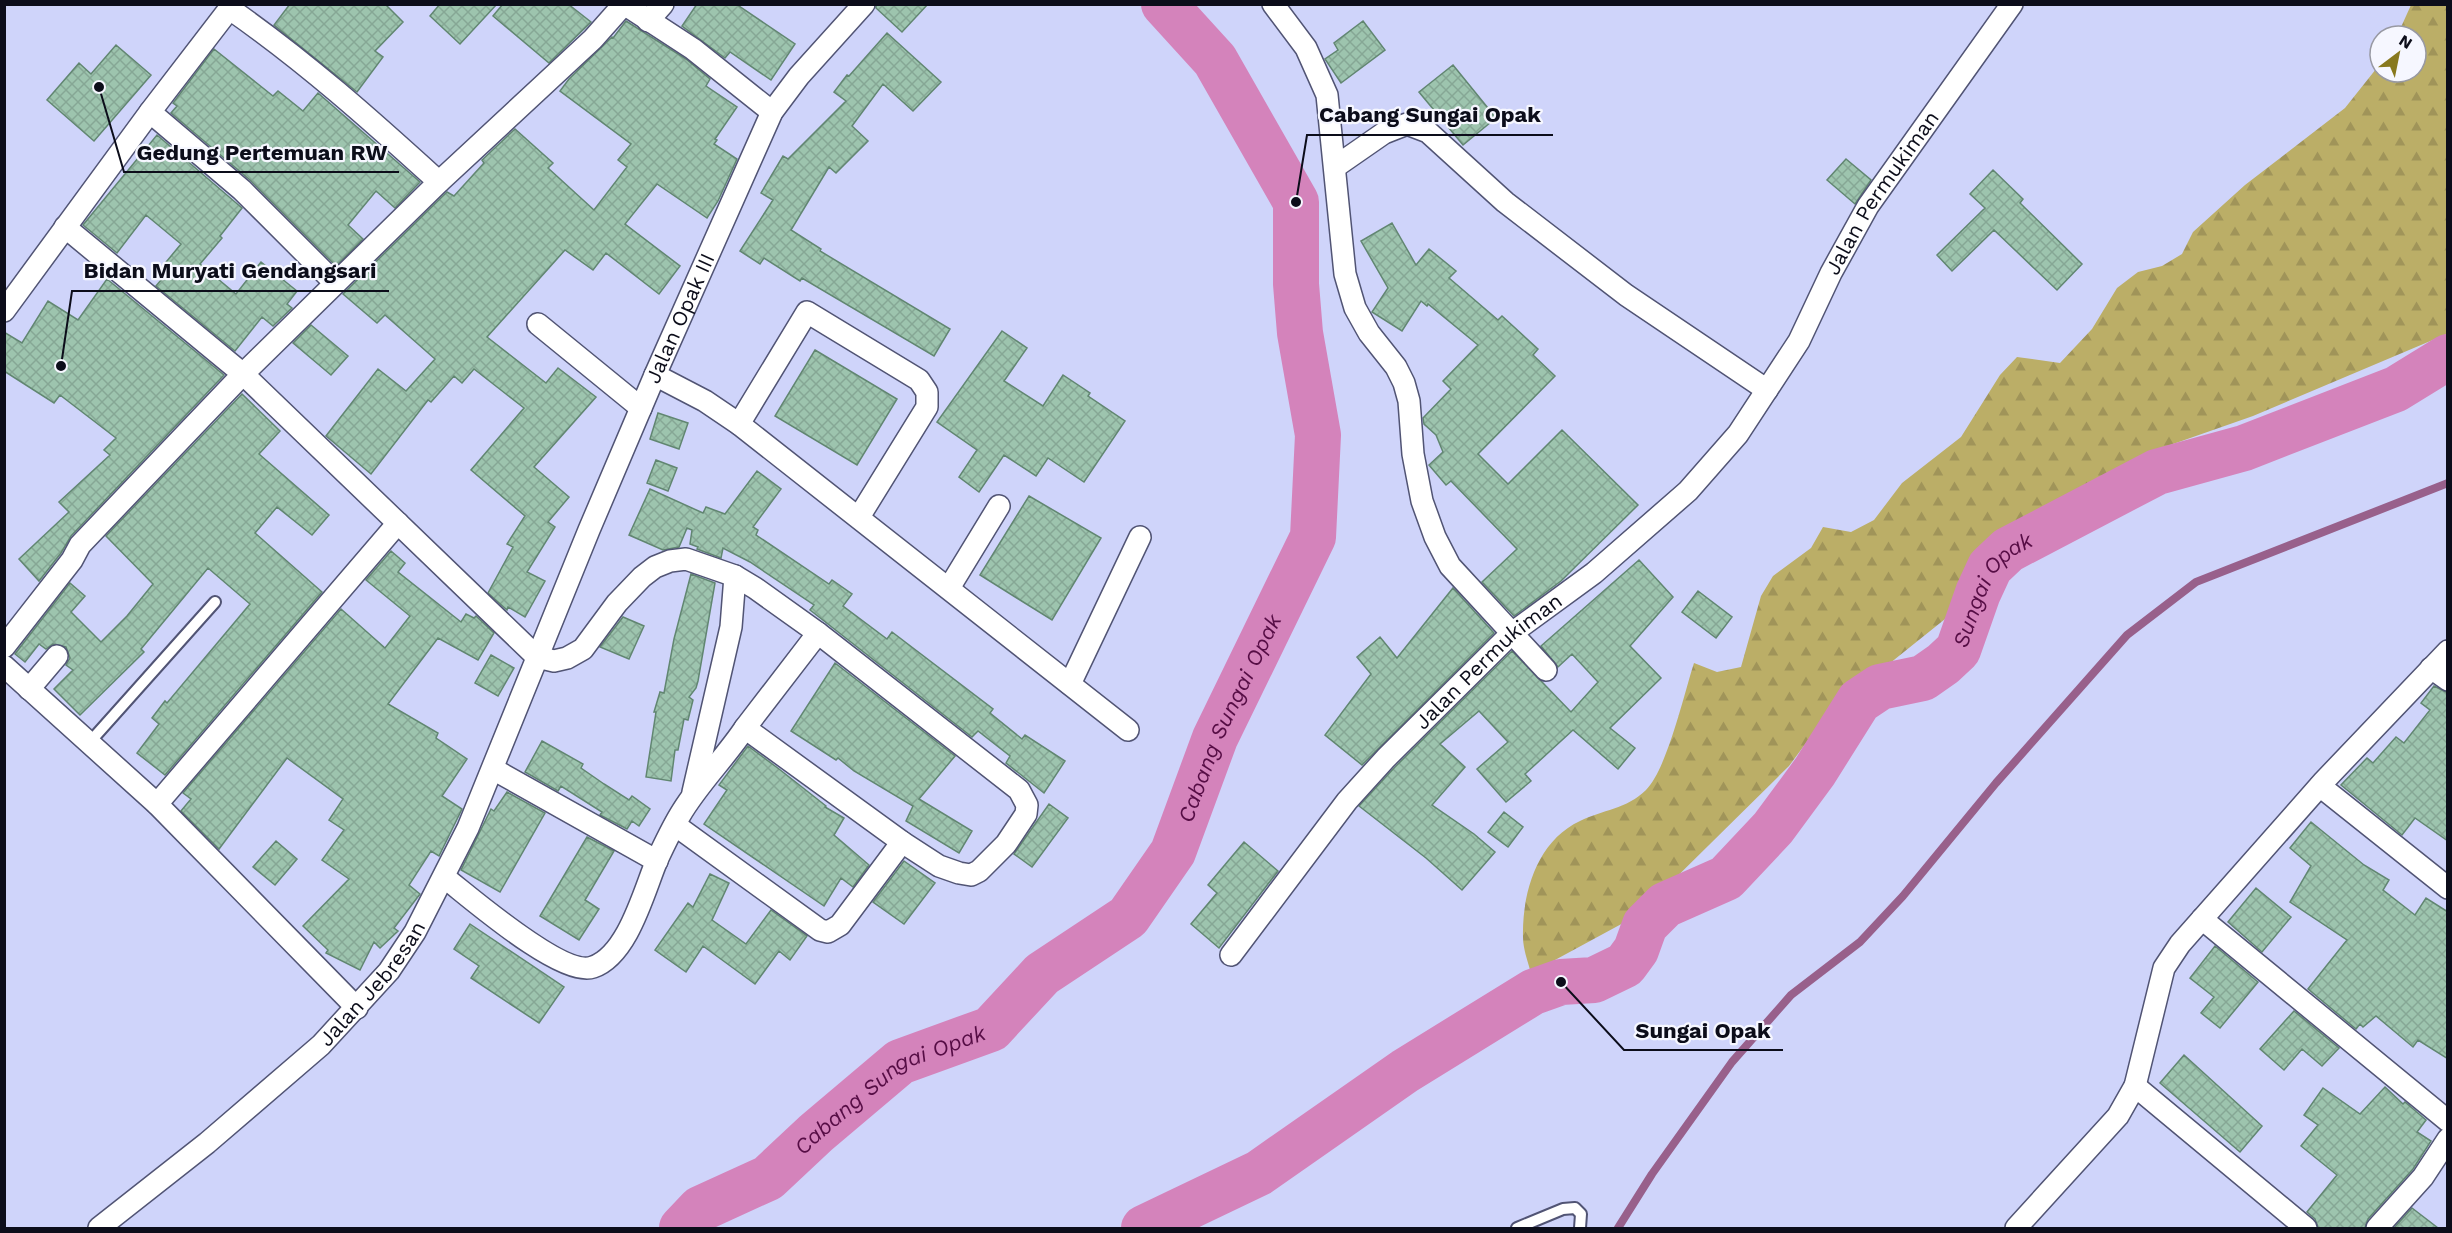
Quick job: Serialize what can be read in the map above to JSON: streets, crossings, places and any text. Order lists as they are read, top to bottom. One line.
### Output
{"streets":{"street":["Jalan Permukiman","Jalan Opak III","Jalan Jebresan"]},"crossings":[["Jalan Opak III","Jalan Jebresan"]],"water":["Sungai Opak","Cabang Sungai Opak"],"places":["Gedung Pertemuan RW","Cabang Sungai Opak","Bidan Muryati Gendangsari","Sungai Opak"],"north":"top right"}
